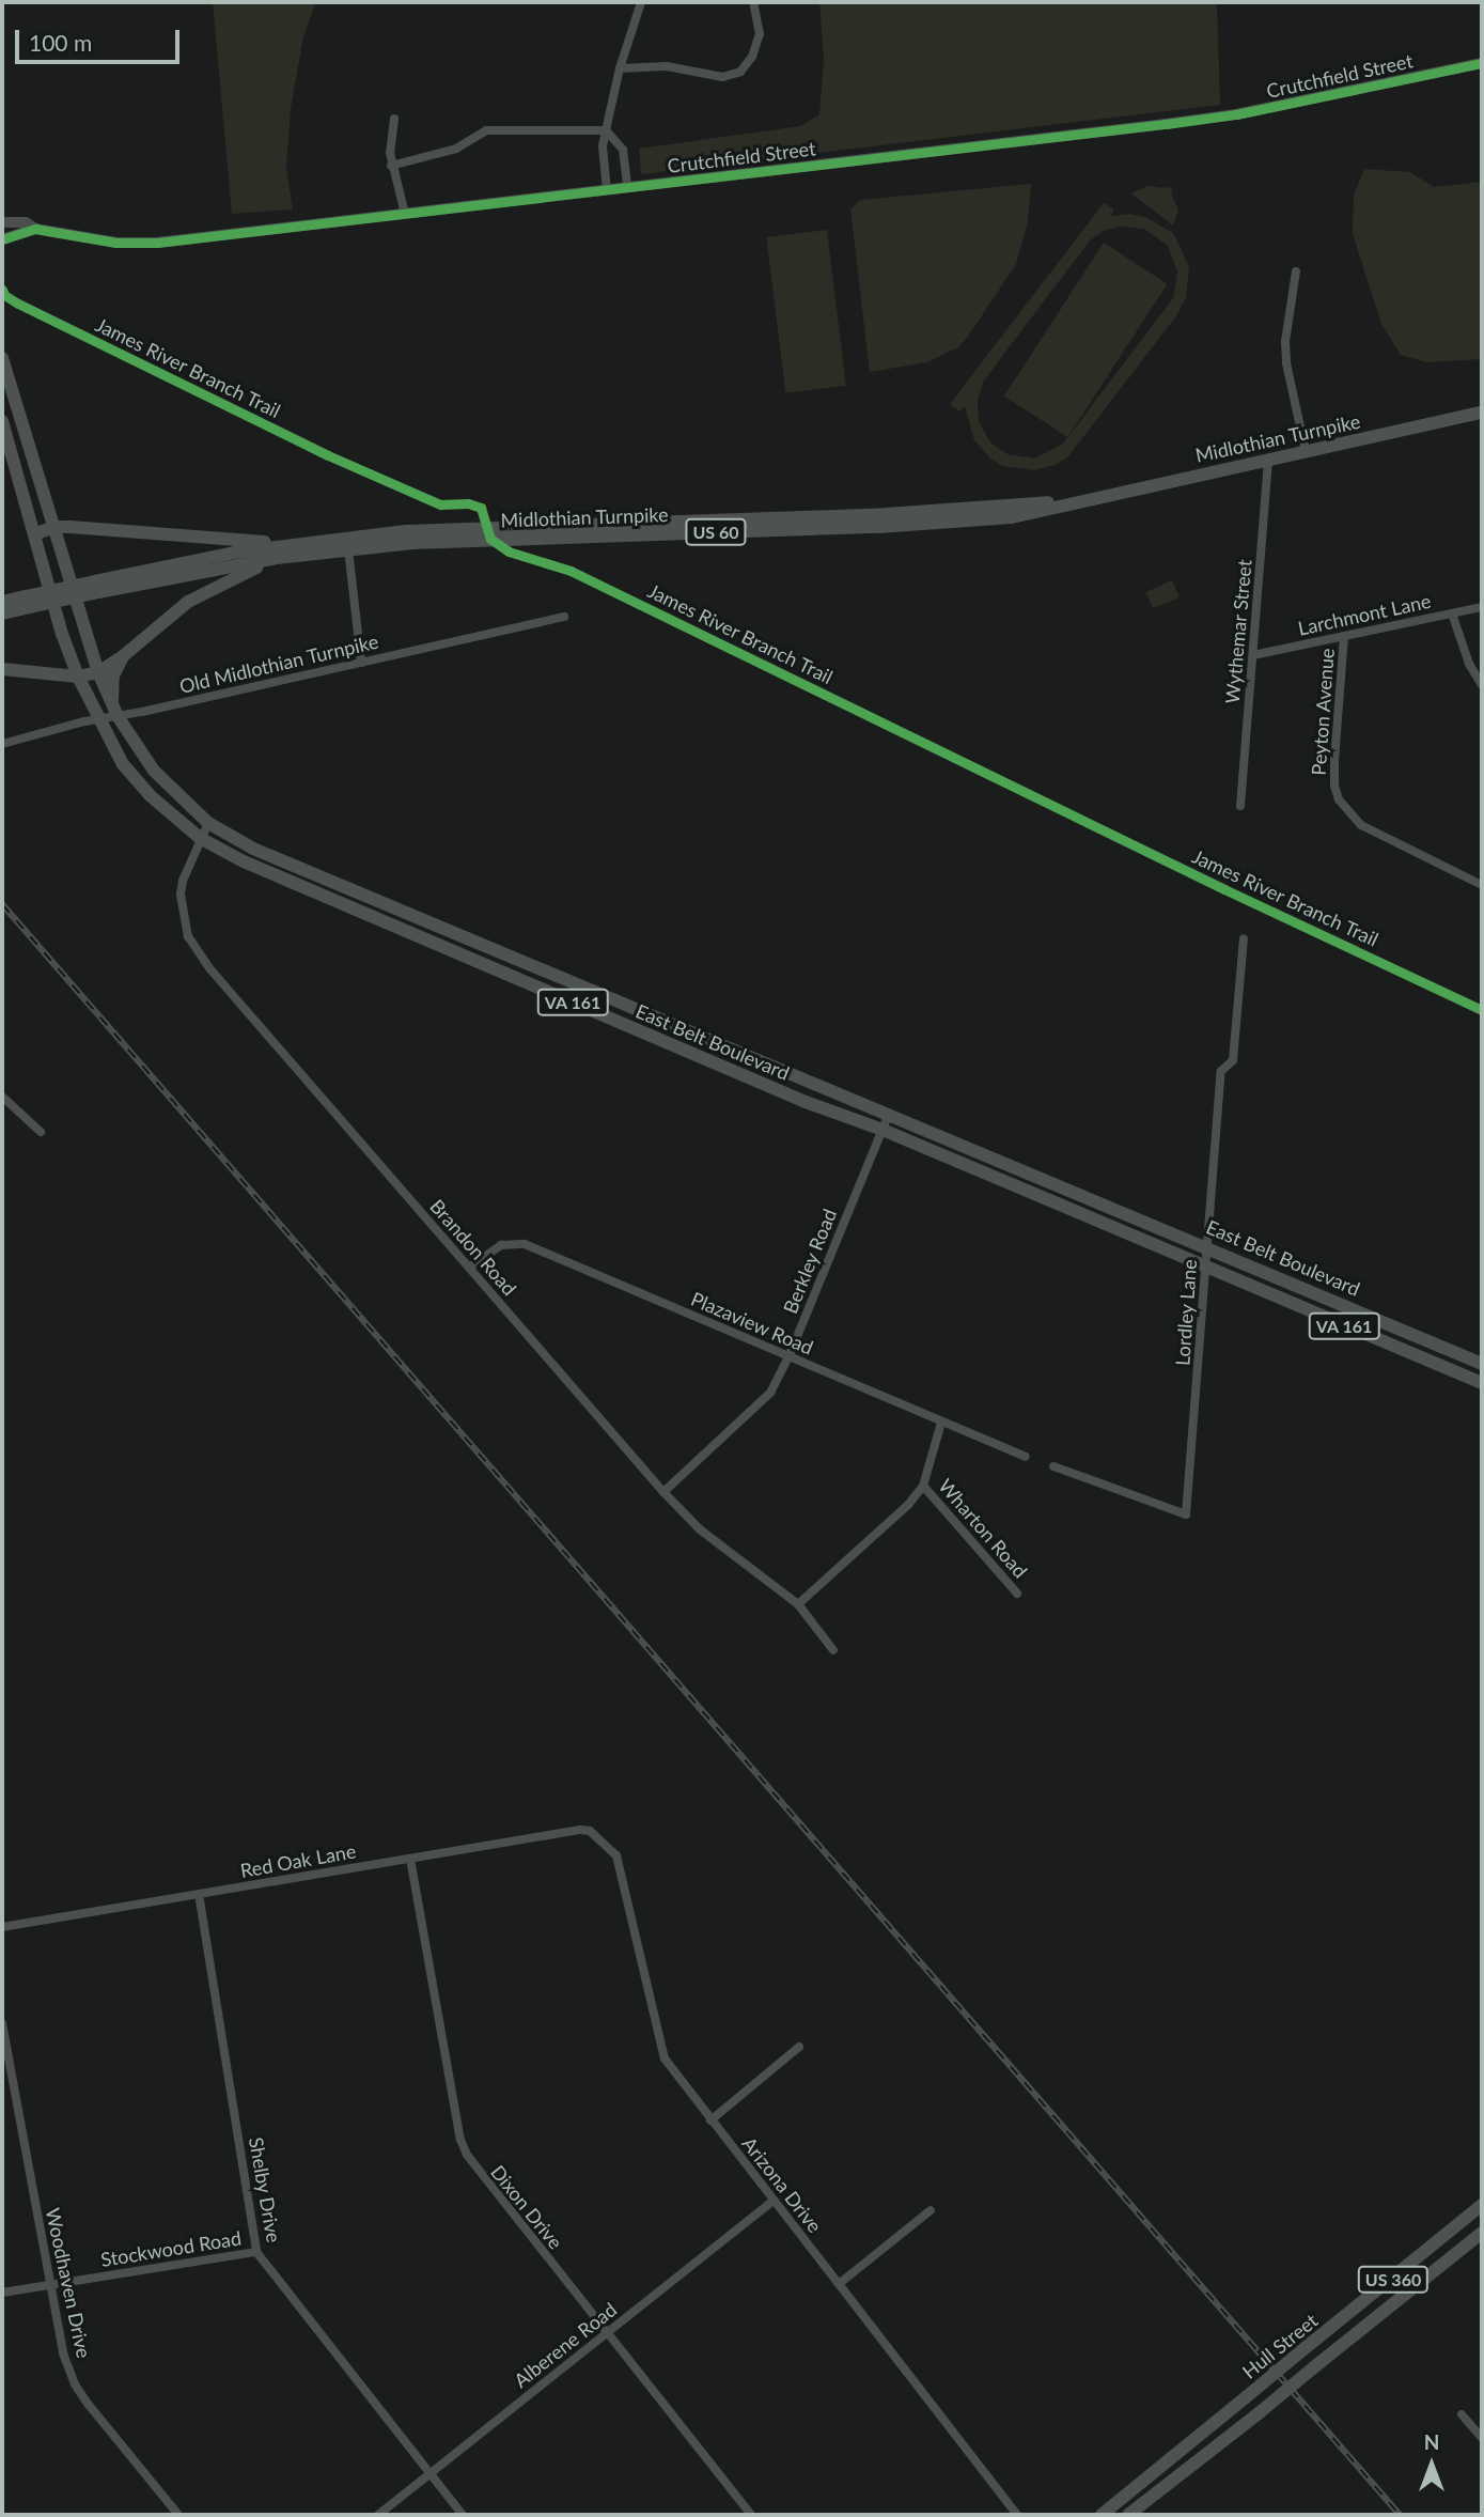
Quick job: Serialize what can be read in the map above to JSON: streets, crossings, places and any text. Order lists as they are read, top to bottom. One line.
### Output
{"streets":{"main road":["Midlothian Turnpike","US 60","VA 161","East Belt Boulevard","US 360","Hull Street"],"street":["Crutchfield Street","Larchmont Lane","Wythemar Street","Old Midlothian Turnpike","Peyton Avenue","Brandon Road","Berkley Road","Lordley Lane","Plazaview Road","Wharton Road","Red Oak Lane","Arizona Drive","Shelby Drive","Dixon Drive","Stockwood Road","Woodhaven Drive","Alberene Road"],"cycle path":["James River Branch Trail"]},"crossings":[["Midlothian Turnpike","Wythemar Street"],["Larchmont Lane","Wythemar Street"],["Larchmont Lane","Peyton Avenue"],["Old Midlothian Turnpike","East Belt Boulevard"],["VA 161","East Belt Boulevard"],["East Belt Boulevard","Brandon Road"],["East Belt Boulevard","Berkley Road"],["East Belt Boulevard","Lordley Lane"],["Brandon Road","Berkley Road"],["Brandon Road","Plazaview Road"],["Berkley Road","Plazaview Road"],["Red Oak Lane","Arizona Drive"],["Red Oak Lane","Shelby Drive"],["Red Oak Lane","Dixon Drive"],["Arizona Drive","Alberene Road"],["Shelby Drive","Stockwood Road"],["Shelby Drive","Alberene Road"],["Dixon Drive","Alberene Road"],["Stockwood Road","Woodhaven Drive"]],"scale_bar":"100 m","north":"top"}
